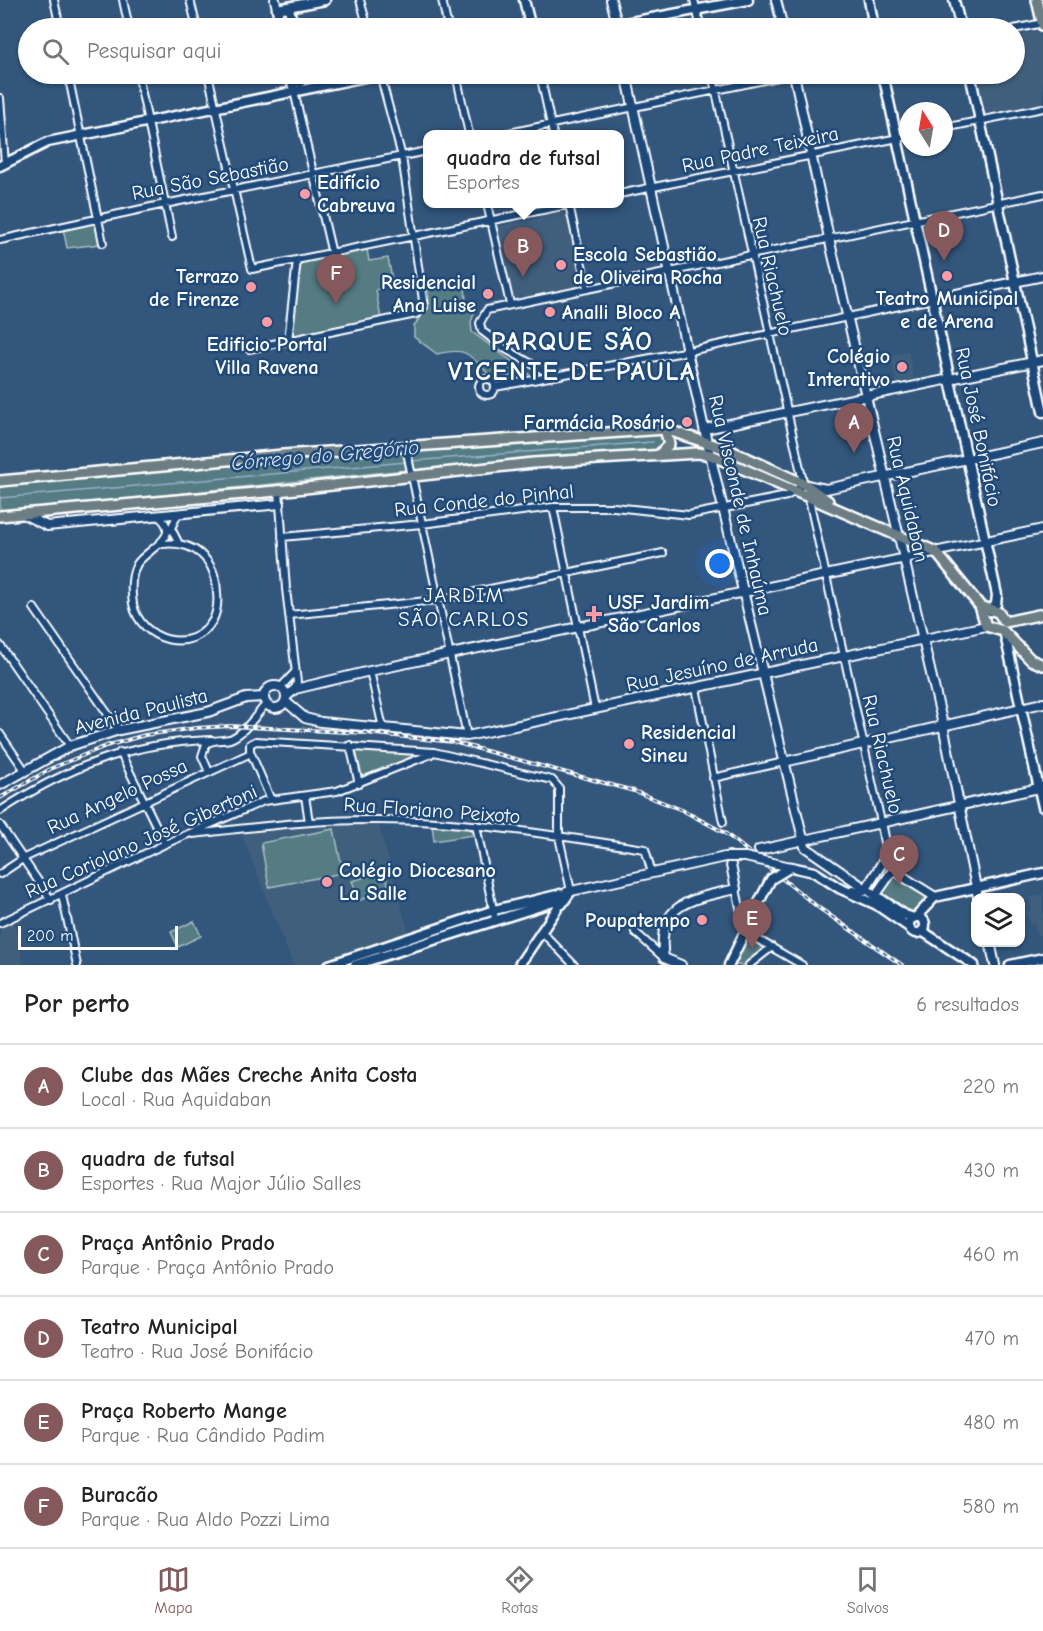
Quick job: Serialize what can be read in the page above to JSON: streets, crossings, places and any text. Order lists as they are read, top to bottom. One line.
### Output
{"streets":{"main road":["Rua José Bonifácio"],"street":["Rua Padre Teixeira","Rua São Sebastião","Rua Riachuelo","Rua Aquidaban","Rua Conde do Pinhal","Rua Visconde de Inhaúma","Rua Jesuíno de Arruda","Avenida Paulista","Rua Angelo Possa","Rua Floriano Peixoto","Rua Coriolano José Gibertoni"]},"crossings":[["Rua Padre Teixeira","Rua Riachuelo"],["Rua Padre Teixeira","Rua Aquidaban"],["Rua Padre Teixeira","Rua Visconde de Inhaúma"],["Rua Riachuelo","Rua Jesuíno de Arruda"],["Rua José Bonifácio","Rua Jesuíno de Arruda"],["Rua Aquidaban","Rua Jesuíno de Arruda"],["Rua Conde do Pinhal","Rua Visconde de Inhaúma"],["Rua Visconde de Inhaúma","Rua Jesuíno de Arruda"],["Rua Floriano Peixoto","Rua Coriolano José Gibertoni"]],"districts":["PARQUE SÃO VICENTE DE PAULA","JARDIM SÃO CARLOS"],"water":["Córrego do Gregório"],"places":{"other":["Edifício Cabreuva","Escola Sebastião de Oliveira Rocha","Teatro Municipal e de Arena","Terrazo de Firenze","Residencial Ana Luise","Analli Bloco A","Edificio Portal Villa Ravena","Colégio Interativo","Farmácia Rosário","Residencial Sineu","Colégio Diocesano La Salle","Poupatempo"],"health":["USF Jardim São Carlos"]},"scale_bar":"200 m","north":"top","page":{"search":"Pesquisar aqui","popup":["quadra de futsal","Esportes"],"pins":["D","B","F","A","C","E"],"scale":"200 m","heading":["Por perto","6 resultados"],"list":[{"mark":"A","name":"Clube das Mães Creche Anita Costa","note":"Local · Rua Aquidaban","value":"220 m"},{"mark":"B","name":"quadra de futsal","note":"Esportes · Rua Major Júlio Salles","value":"430 m"},{"mark":"C","name":"Praça Antônio Prado","note":"Parque · Praça Antônio Prado","value":"460 m"},{"mark":"D","name":"Teatro Municipal","note":"Teatro · Rua José Bonifácio","value":"470 m"},{"mark":"E","name":"Praça Roberto Mange","note":"Parque · Rua Cândido Padim","value":"480 m"},{"mark":"F","name":"Buracão","note":"Parque · Rua Aldo Pozzi Lima","value":"580 m"}],"nav":["Mapa","Rotas","Salvos"]}}
